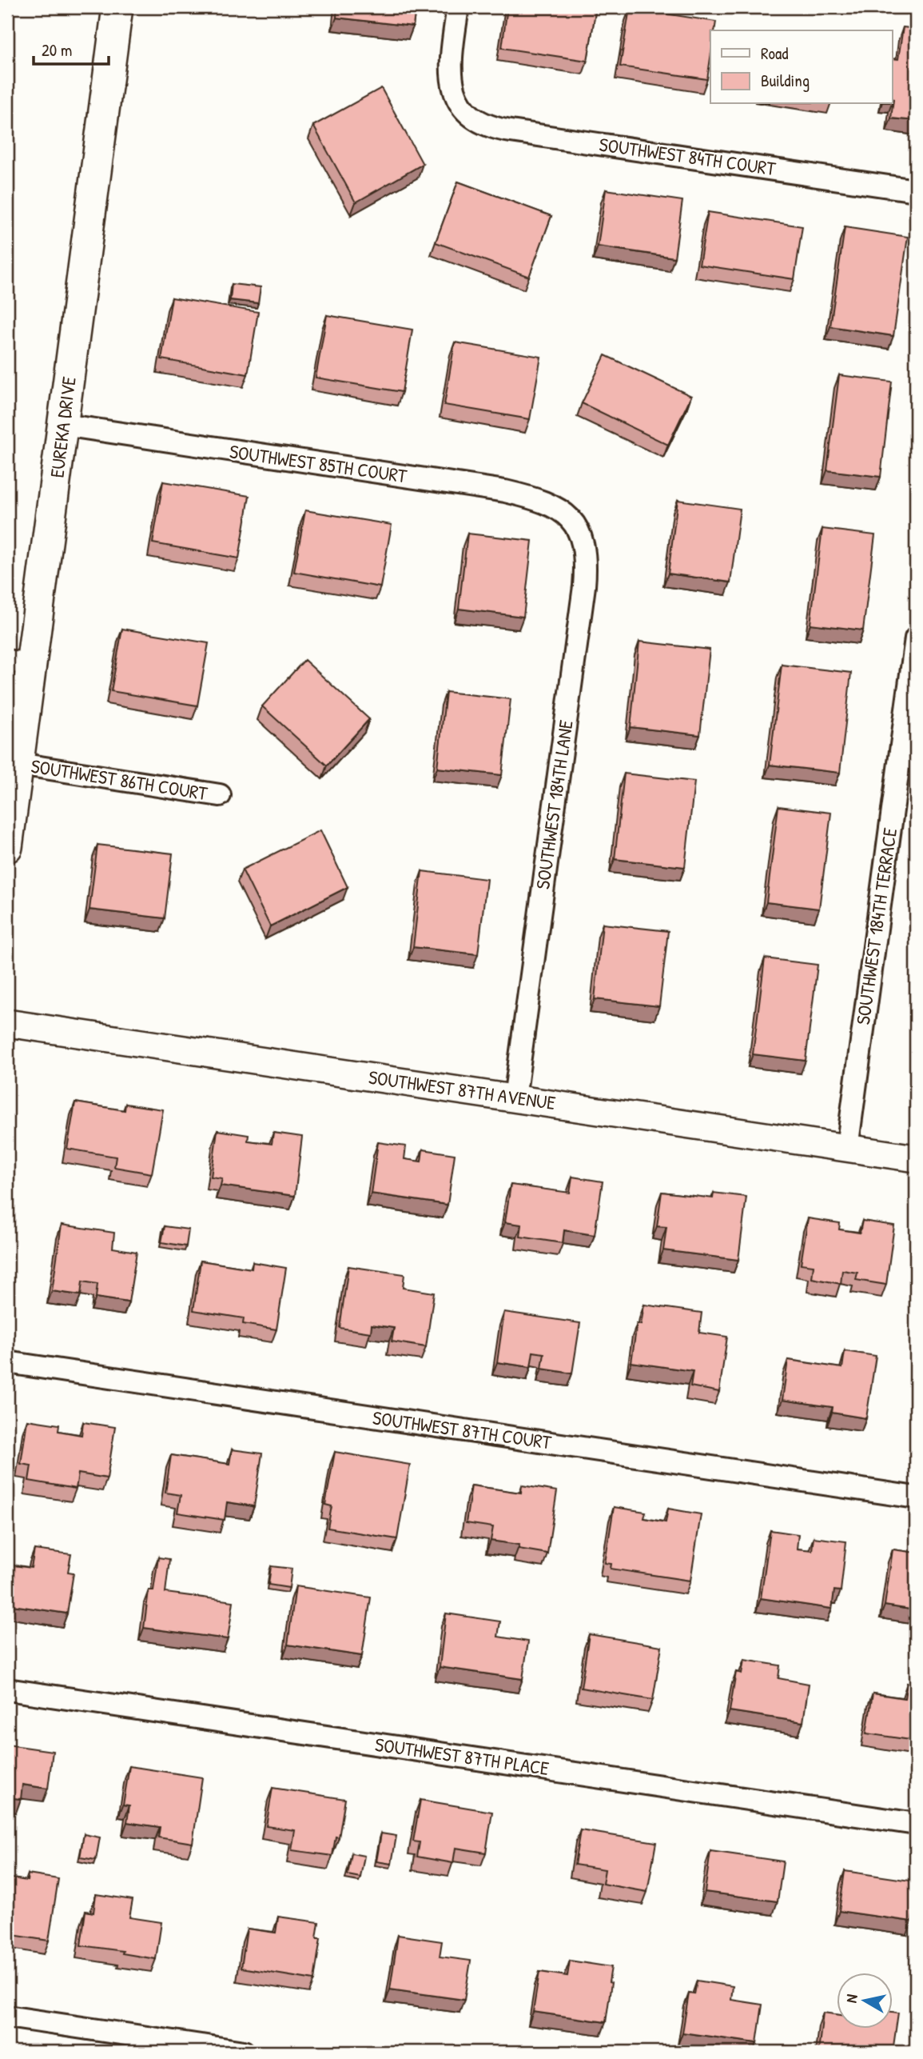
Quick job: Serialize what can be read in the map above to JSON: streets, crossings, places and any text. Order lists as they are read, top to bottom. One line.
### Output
{"streets":{"main road":["EUREKA DRIVE"],"street":["SOUTHWEST 84TH COURT","SOUTHWEST 85TH COURT","SOUTHWEST 86TH COURT","SOUTHWEST 184TH LANE","SOUTHWEST 184TH TERRACE","SOUTHWEST 87TH AVENUE","SOUTHWEST 87TH COURT","SOUTHWEST 87TH PLACE"]},"crossings":[["EUREKA DRIVE","SOUTHWEST 85TH COURT"],["EUREKA DRIVE","SOUTHWEST 86TH COURT"],["SOUTHWEST 85TH COURT","SOUTHWEST 184TH LANE"],["SOUTHWEST 184TH LANE","SOUTHWEST 87TH AVENUE"],["SOUTHWEST 184TH TERRACE","SOUTHWEST 87TH AVENUE"]],"legend":["Road","Building"],"scale_bar":"20 m","north":"left"}
